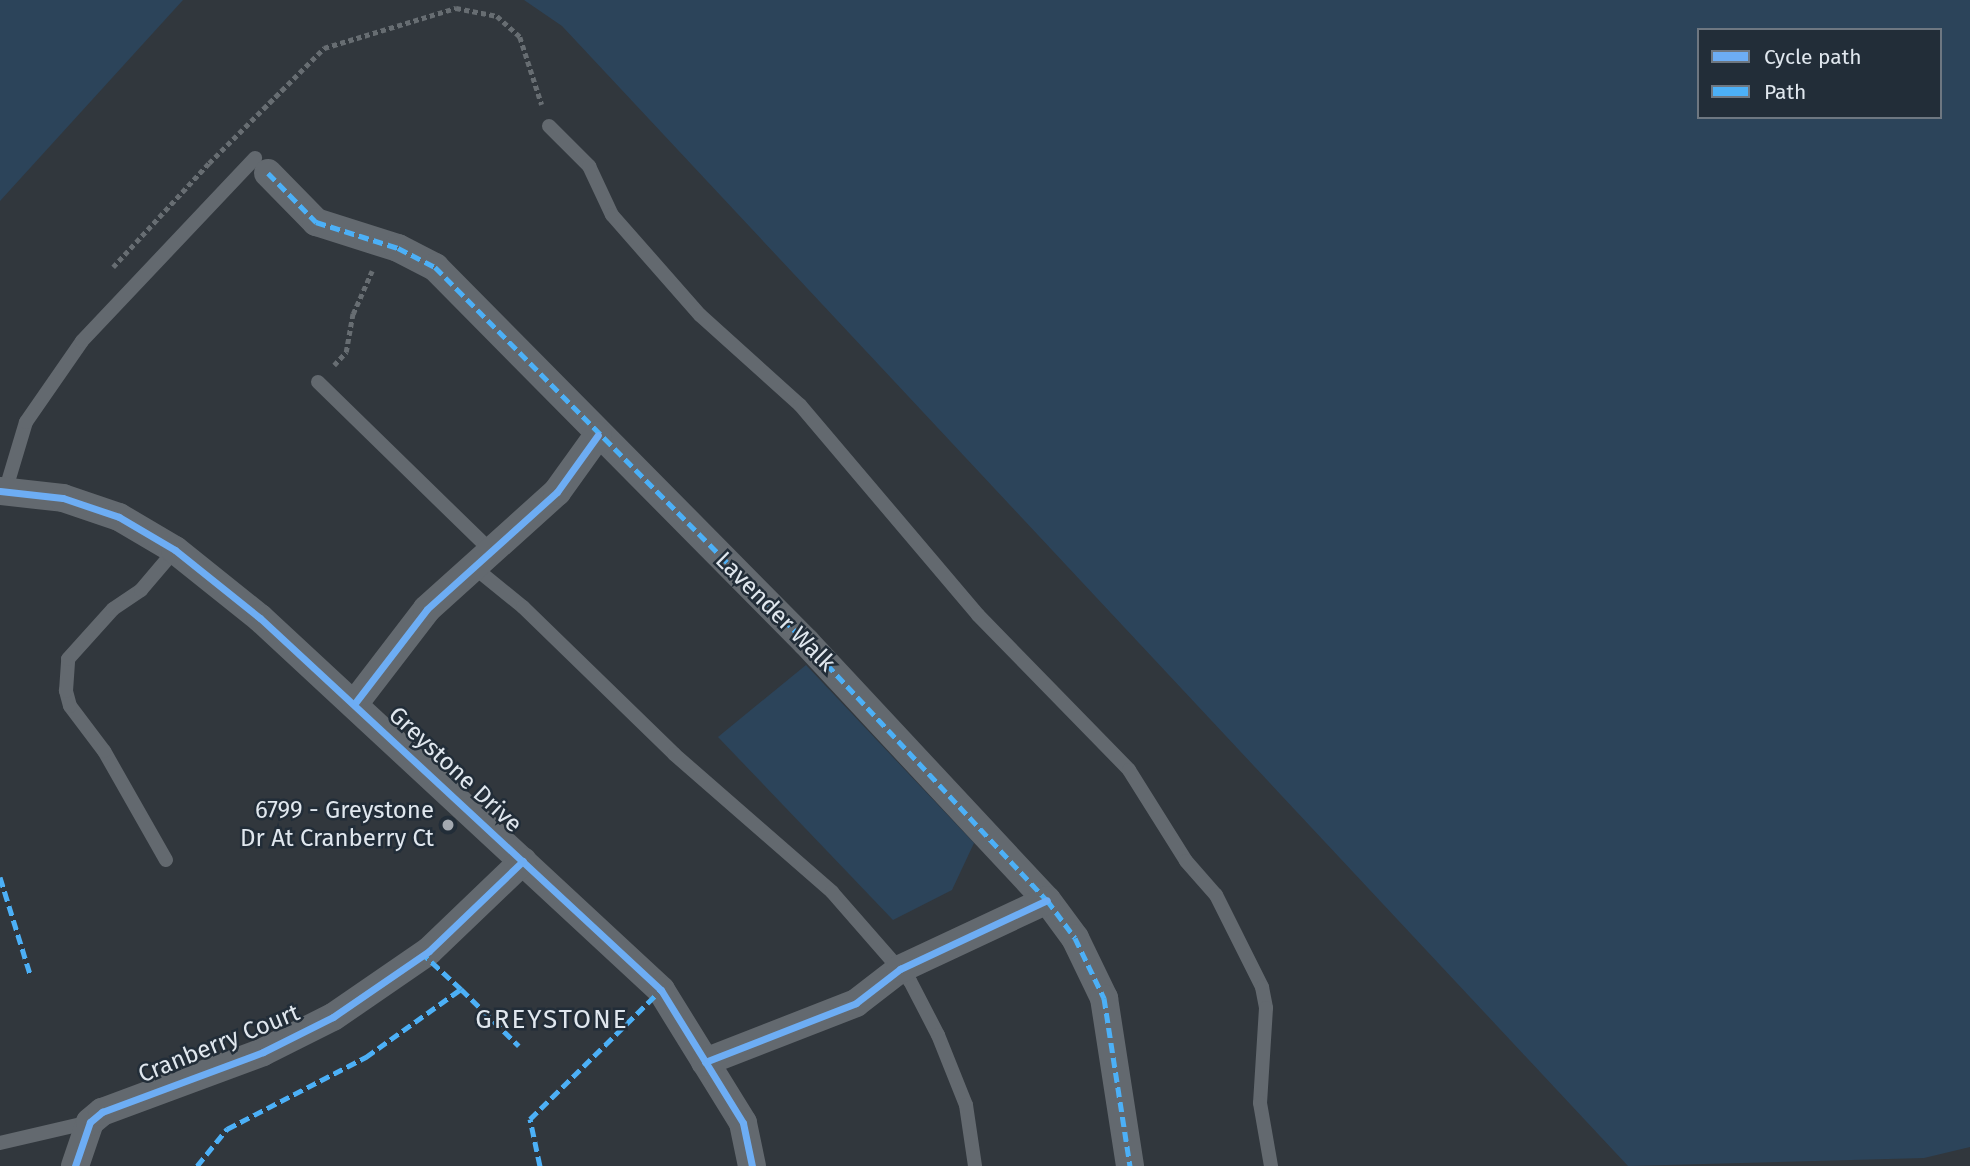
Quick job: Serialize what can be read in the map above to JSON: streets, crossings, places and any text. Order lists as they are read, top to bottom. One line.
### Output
{"streets":{"street":["Lavender Walk","Greystone Drive","Cranberry Court"]},"crossings":[["Greystone Drive","Cranberry Court"]],"districts":["GREYSTONE"],"places":["6799 - Greystone Dr At Cranberry Ct"],"legend":["Cycle path","Path"]}
